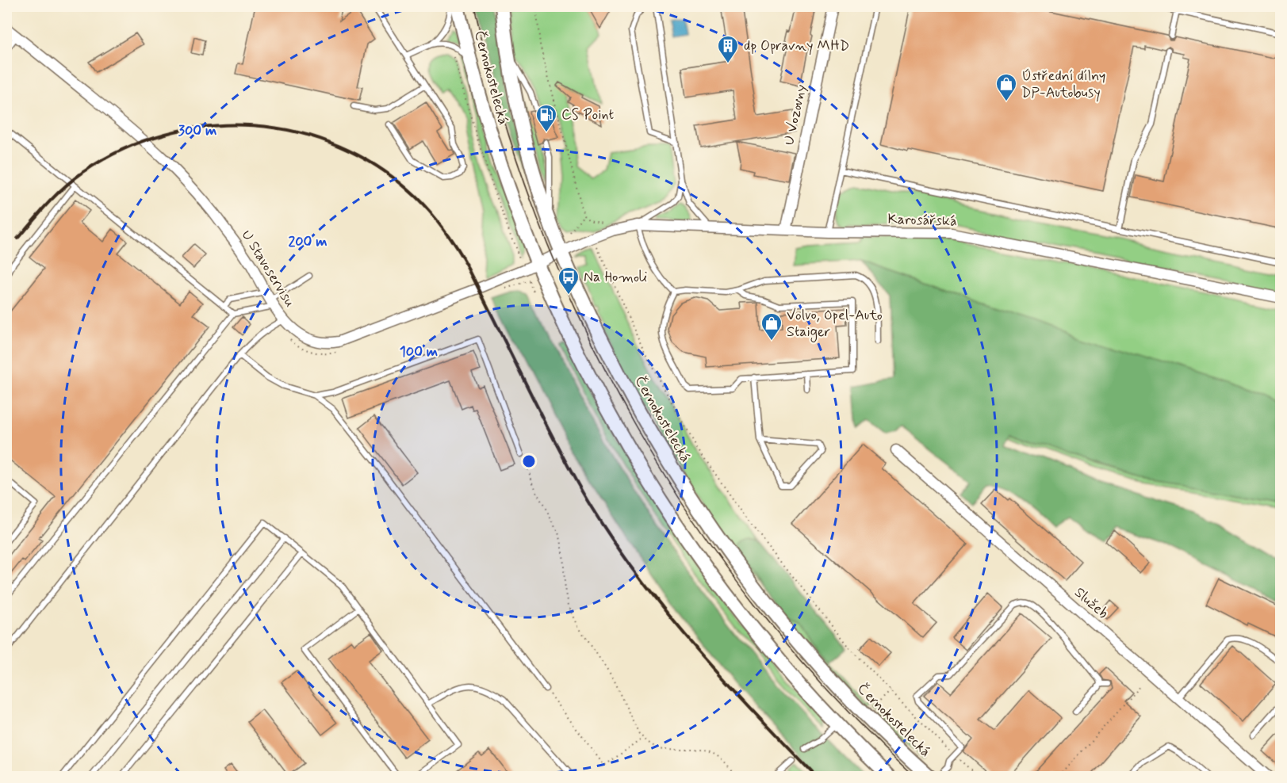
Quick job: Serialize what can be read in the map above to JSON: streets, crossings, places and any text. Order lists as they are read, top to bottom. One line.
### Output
{"streets":{"main road":["Černokostelecká"],"street":["U Vozovny","Karosářská","U Stavoservisu","Služeb"]},"crossings":[["Černokostelecká","Karosářská"],["Černokostelecká","U Stavoservisu"],["U Vozovny","Karosářská"],["Karosářská","U Stavoservisu"]],"places":{"building":["dp Opravny MHD"],"shop":["Ústřední dílny DP-Autobusy","Volvo, Opel-Auto Staiger"],"fuel station":["CS Point"],"bus stop":["Na Homoli"]},"rings":["300 m","200 m","100 m"]}
